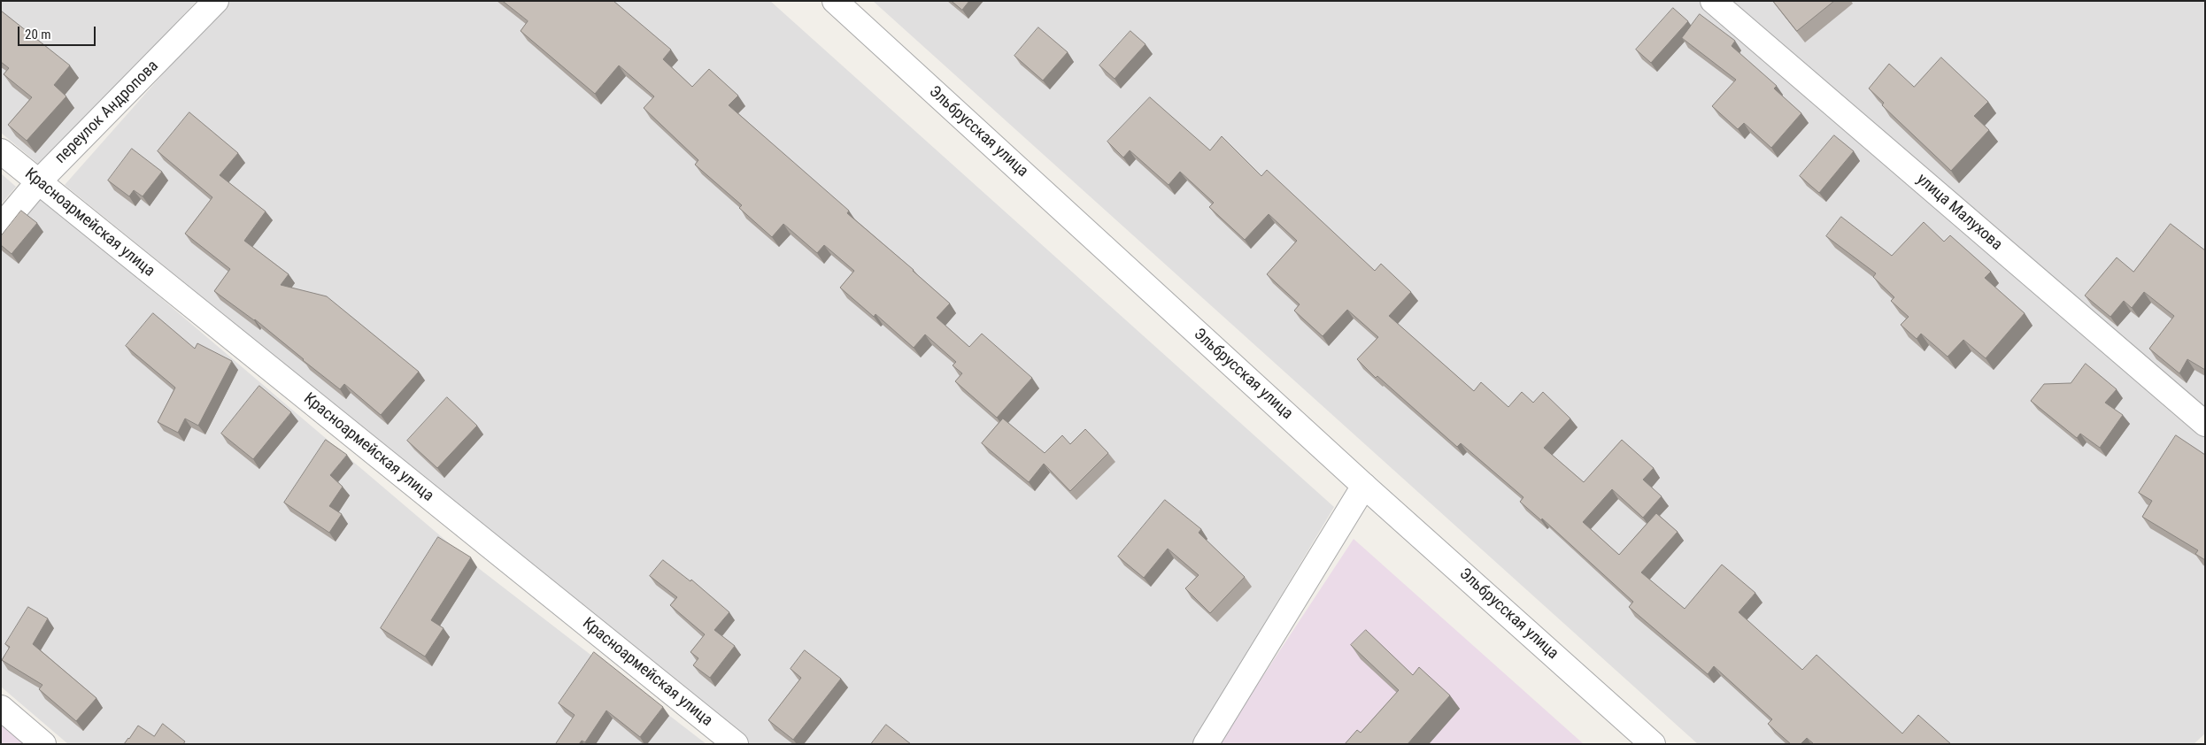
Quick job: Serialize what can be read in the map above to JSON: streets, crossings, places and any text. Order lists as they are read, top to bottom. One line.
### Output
{"streets":{"street":["переулок Андропова","Эльбрусская улица","улица Малухова","Красноармейская улица"]},"crossings":[["переулок Андропова","Красноармейская улица"]],"scale_bar":"20 m"}
